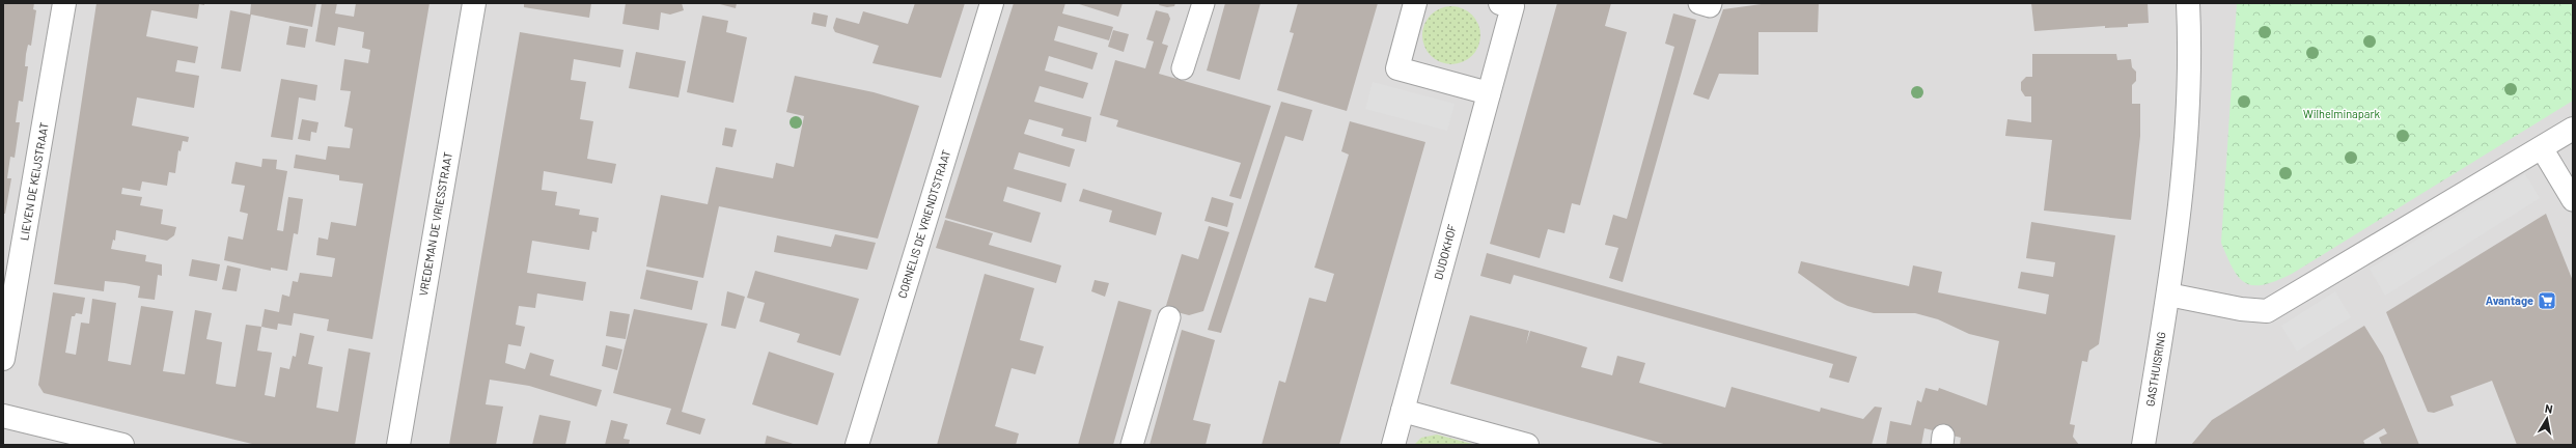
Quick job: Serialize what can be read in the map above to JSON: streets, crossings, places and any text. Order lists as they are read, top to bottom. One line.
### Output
{"streets":{"street":["LIEVEN DE KEIJSTRAAT","VREDEMAN DE VRIESSTRAAT","CORNELIS DE VRIENDTSTRAAT","DUDOKHOF","GASTHUISRING"]},"parks":["Wilhelminapark"],"places":{"supermarket":["Avantage"]},"north":"top"}
